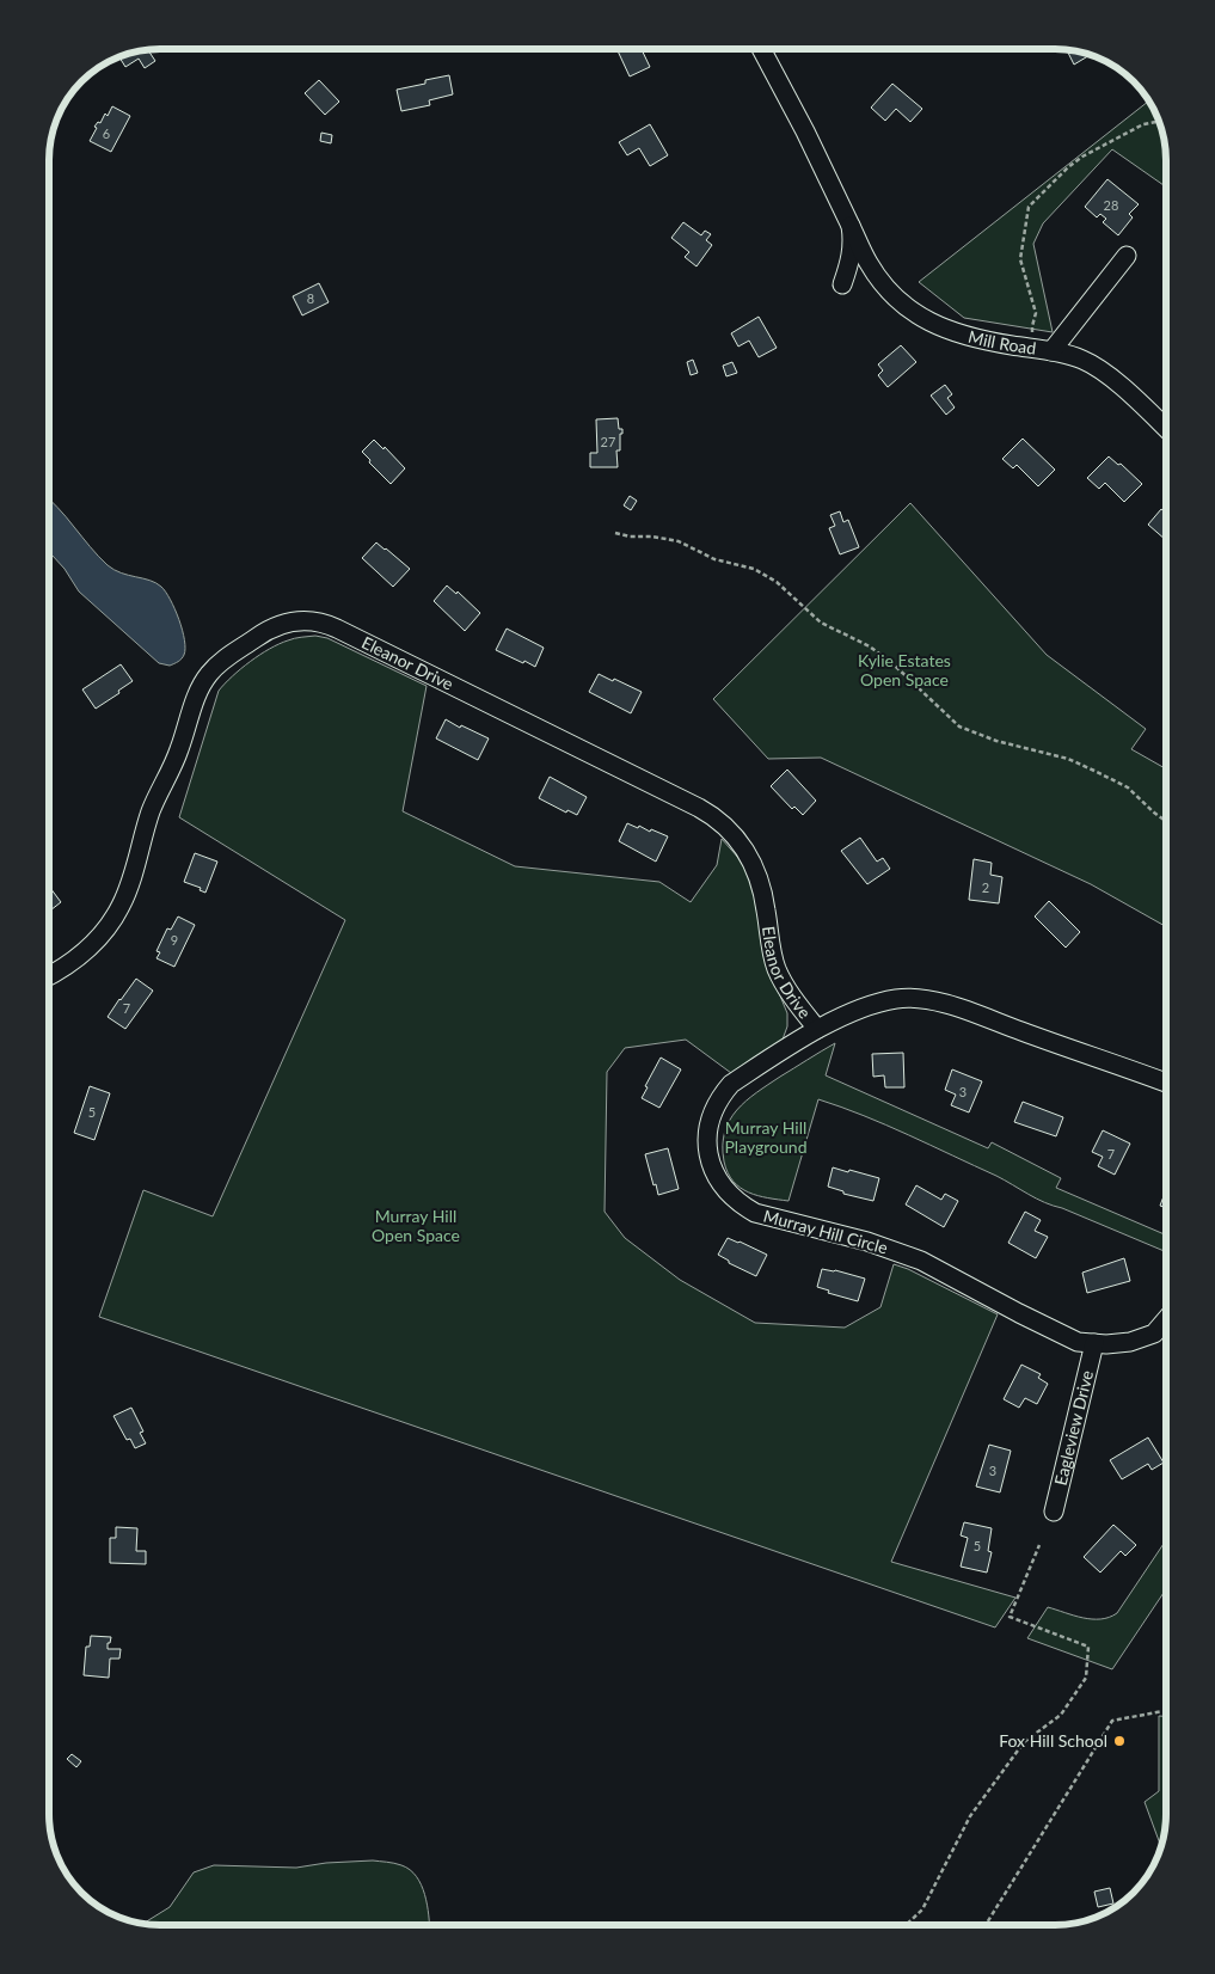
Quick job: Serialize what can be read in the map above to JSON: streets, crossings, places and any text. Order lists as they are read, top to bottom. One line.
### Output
{"streets":{"street":["Mill Road","Eleanor Drive","Murray Hill Circle","Eagleview Drive"]},"crossings":[["Eleanor Drive","Murray Hill Circle"],["Murray Hill Circle","Eagleview Drive"]],"parks":["Kylie Estates Open Space","Murray Hill Playground","Murray Hill Open Space"],"places":["Fox Hill School"],"house_numbers":["6","28","8","27","2","9","7","3","5","7","3","5"]}
